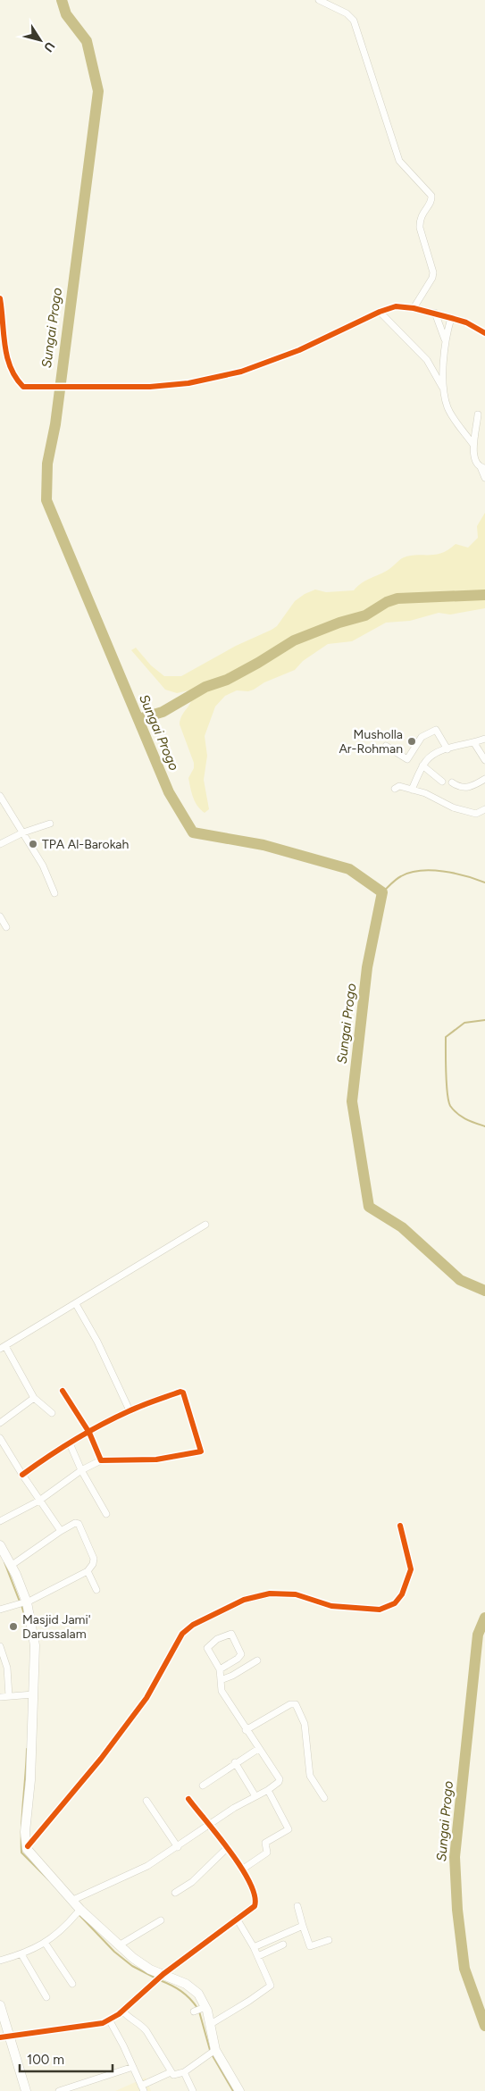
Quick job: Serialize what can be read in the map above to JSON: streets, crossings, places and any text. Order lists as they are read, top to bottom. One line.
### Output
{"water":["Sungai Progo"],"places":["Musholla Ar-Rohman","TPA Al-Barokah","Masjid Jami' Darussalam"],"scale_bar":"100 m","north":"bottom right"}
